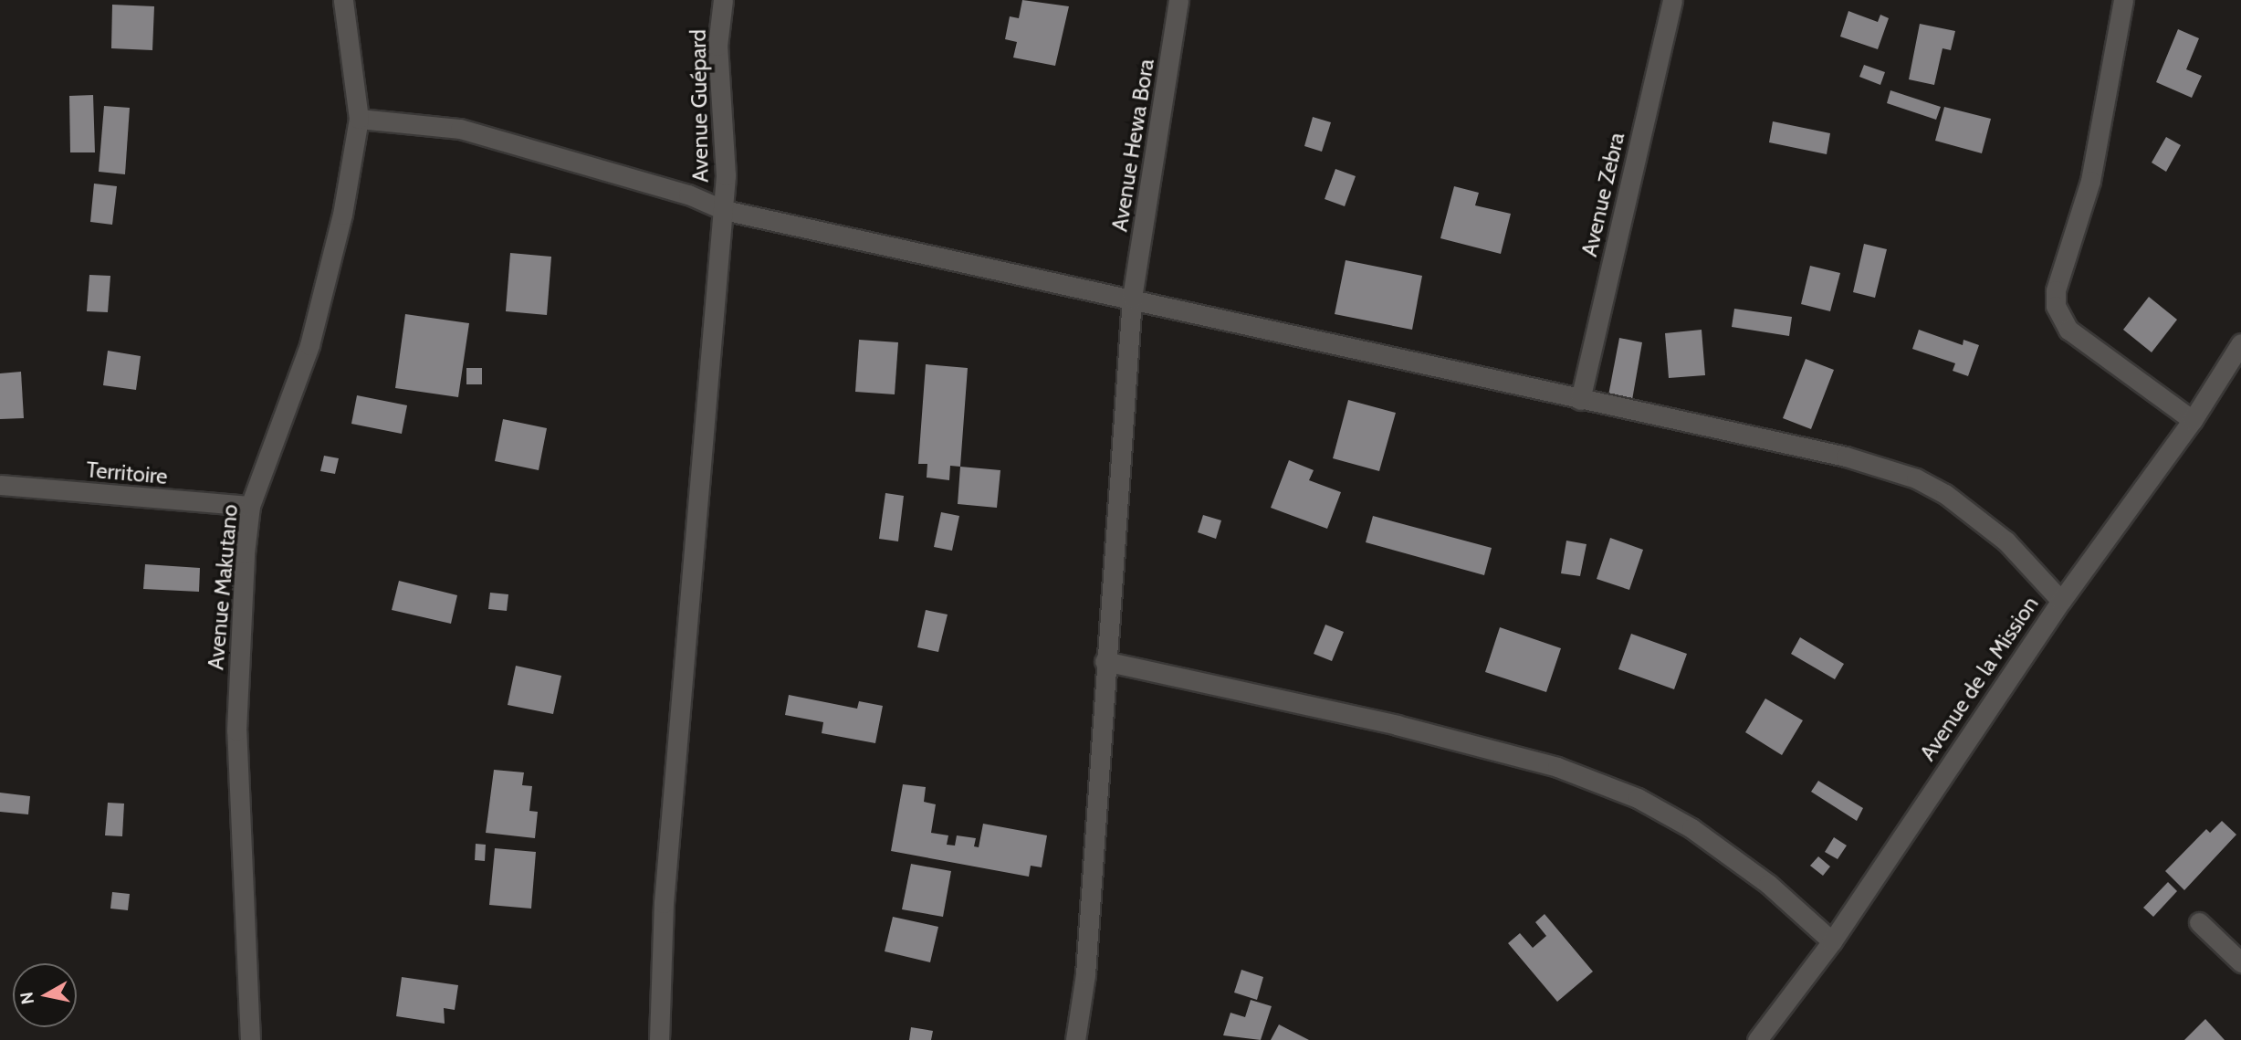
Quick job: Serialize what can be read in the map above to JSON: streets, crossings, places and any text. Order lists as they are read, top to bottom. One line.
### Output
{"streets":{"street":["Avenue Guépard","Avenue Hewa Bora","Avenue Zebra","Territoire","Avenue Makutano","Avenue de la Mission"]},"crossings":[["Territoire","Avenue Makutano"]],"north":"left"}
